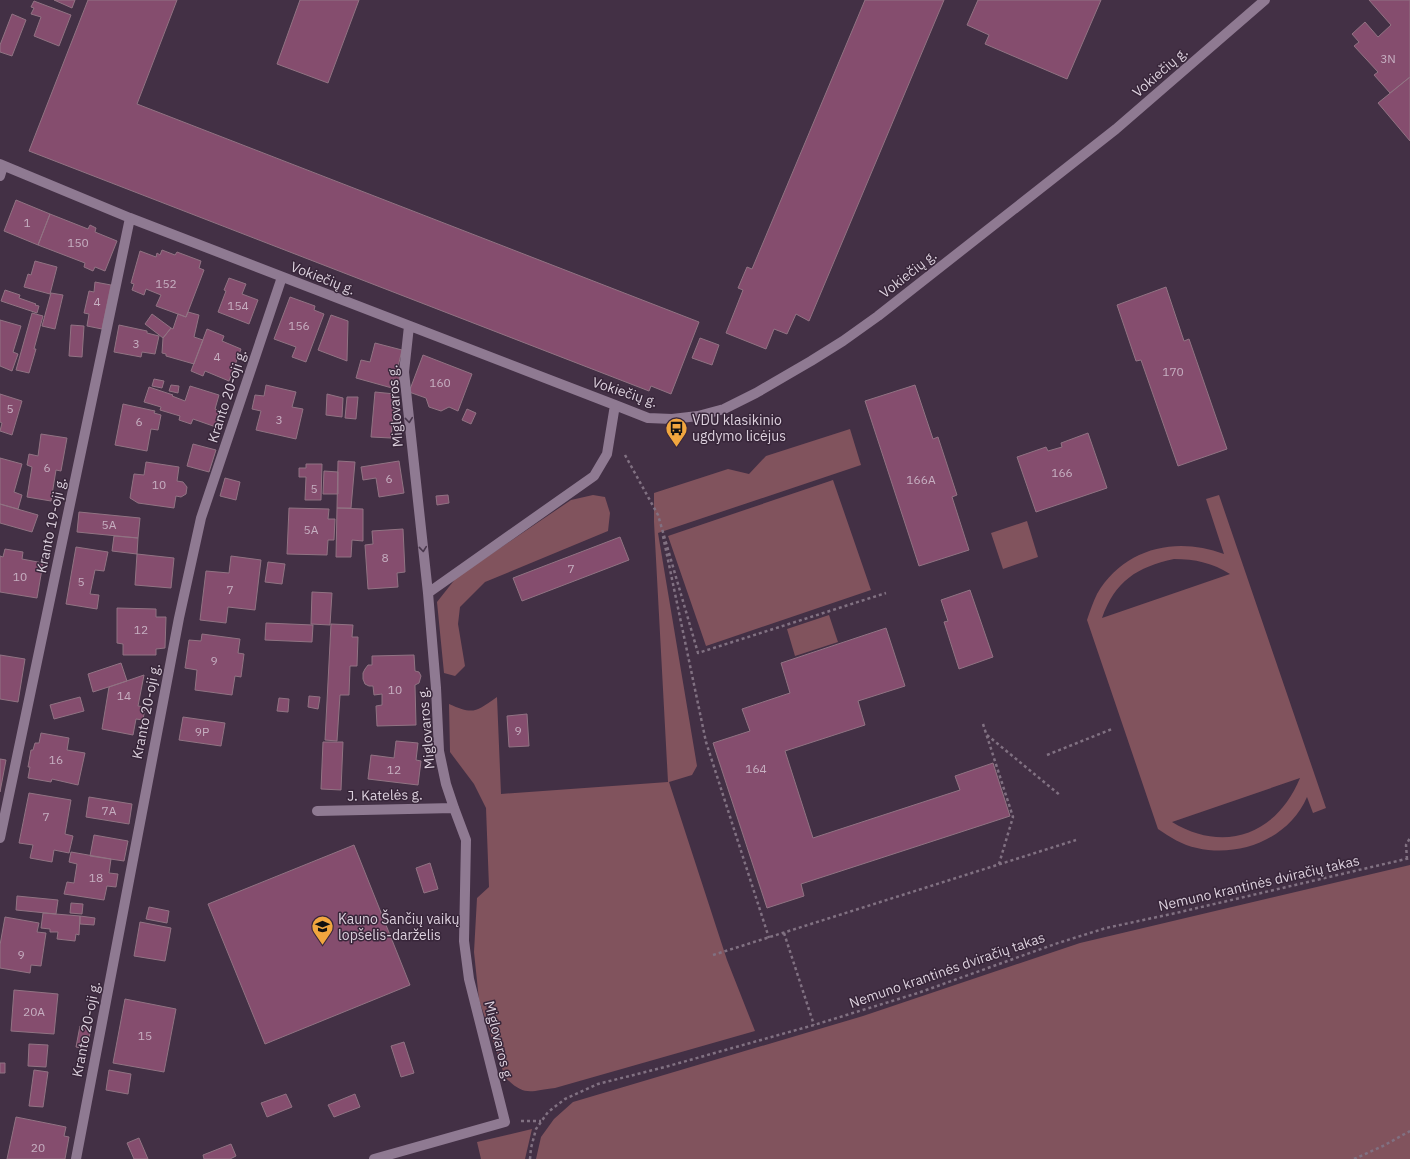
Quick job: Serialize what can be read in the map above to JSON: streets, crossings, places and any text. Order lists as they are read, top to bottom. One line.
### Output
{"streets":{"street":["Vokiečių g.","Kranto 20-oji g.","Miglovaros g.","Kranto 19-oji g.","J. Katelės g."],"path":["Nemuno krantinės dviračių takas"]},"crossings":[["Vokiečių g.","Kranto 20-oji g."],["Vokiečių g.","Miglovaros g."],["Vokiečių g.","Kranto 19-oji g."],["Miglovaros g.","J. Katelės g."]],"places":{"bus stop":["VDU klasikinio ugdymo licėjus"],"school or university":["Kauno Šančių vaikų lopšelis-darželis"]},"house_numbers":["3N","1","150","152","4","154","156","3","4","170","160","5","3","6","6","166","6","166A","10","5","5A","5A","8","7","10","5","7","12","9","10","14","9","9P","16","164","12","7A","7","18","9","20A","15","20"]}
